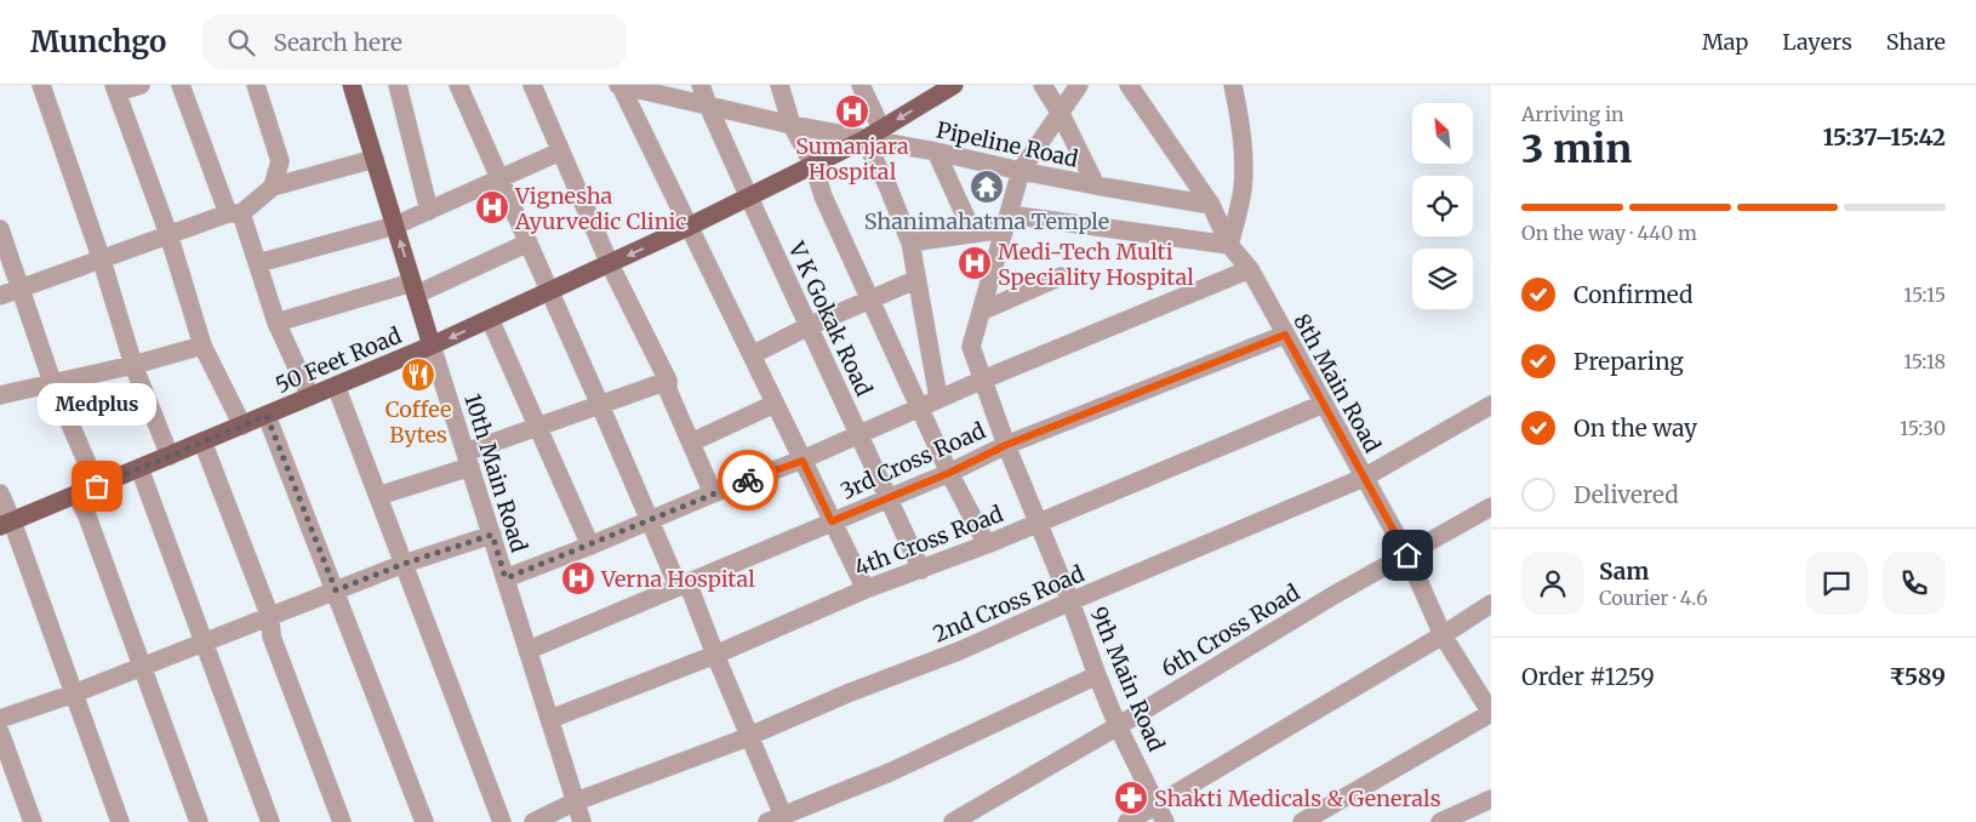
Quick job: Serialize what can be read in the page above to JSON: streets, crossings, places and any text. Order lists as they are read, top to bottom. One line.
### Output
{"streets":{"main road":["50 Feet Road"],"street":["Pipeline Road","V K Gokak Road","8th Main Road","3rd Cross Road","10th Main Road","4th Cross Road","2nd Cross Road","6th Cross Road","9th Main Road"]},"crossings":[["Pipeline Road","V K Gokak Road"],["Pipeline Road","50 Feet Road"],["Pipeline Road","8th Main Road"],["Pipeline Road","9th Main Road"],["V K Gokak Road","50 Feet Road"],["V K Gokak Road","3rd Cross Road"],["V K Gokak Road","4th Cross Road"],["50 Feet Road","10th Main Road"],["8th Main Road","3rd Cross Road"],["8th Main Road","4th Cross Road"],["8th Main Road","2nd Cross Road"],["8th Main Road","6th Cross Road"],["3rd Cross Road","10th Main Road"],["3rd Cross Road","9th Main Road"],["10th Main Road","4th Cross Road"],["10th Main Road","2nd Cross Road"],["4th Cross Road","9th Main Road"],["2nd Cross Road","9th Main Road"],["6th Cross Road","9th Main Road"]],"places":{"hospital":["Sumanjara Hospital","Vignesha Ayurvedic Clinic","Medi-Tech Multi Speciality Hospital","Verna Hospital"],"temple":["Shanimahatma Temple"],"restaurant":["Coffee Bytes"],"other":["Medplus"],"pharmacy":["Shakti Medicals & Generals"]},"north":"top left","page":{"header":"Munchgo","search":"Search here","nav":["Map","Layers","Share"],"heading":["3 min","Arriving in","15:37–15:42"],"panel":["Sam","Courier · 4.6","Order #1259","₹589"],"bar":"On the way · 440 m","list":[["Confirmed","15:15"],["Preparing","15:18"],["On the way","15:30"],"Delivered"],"bubble":"Medplus"}}
